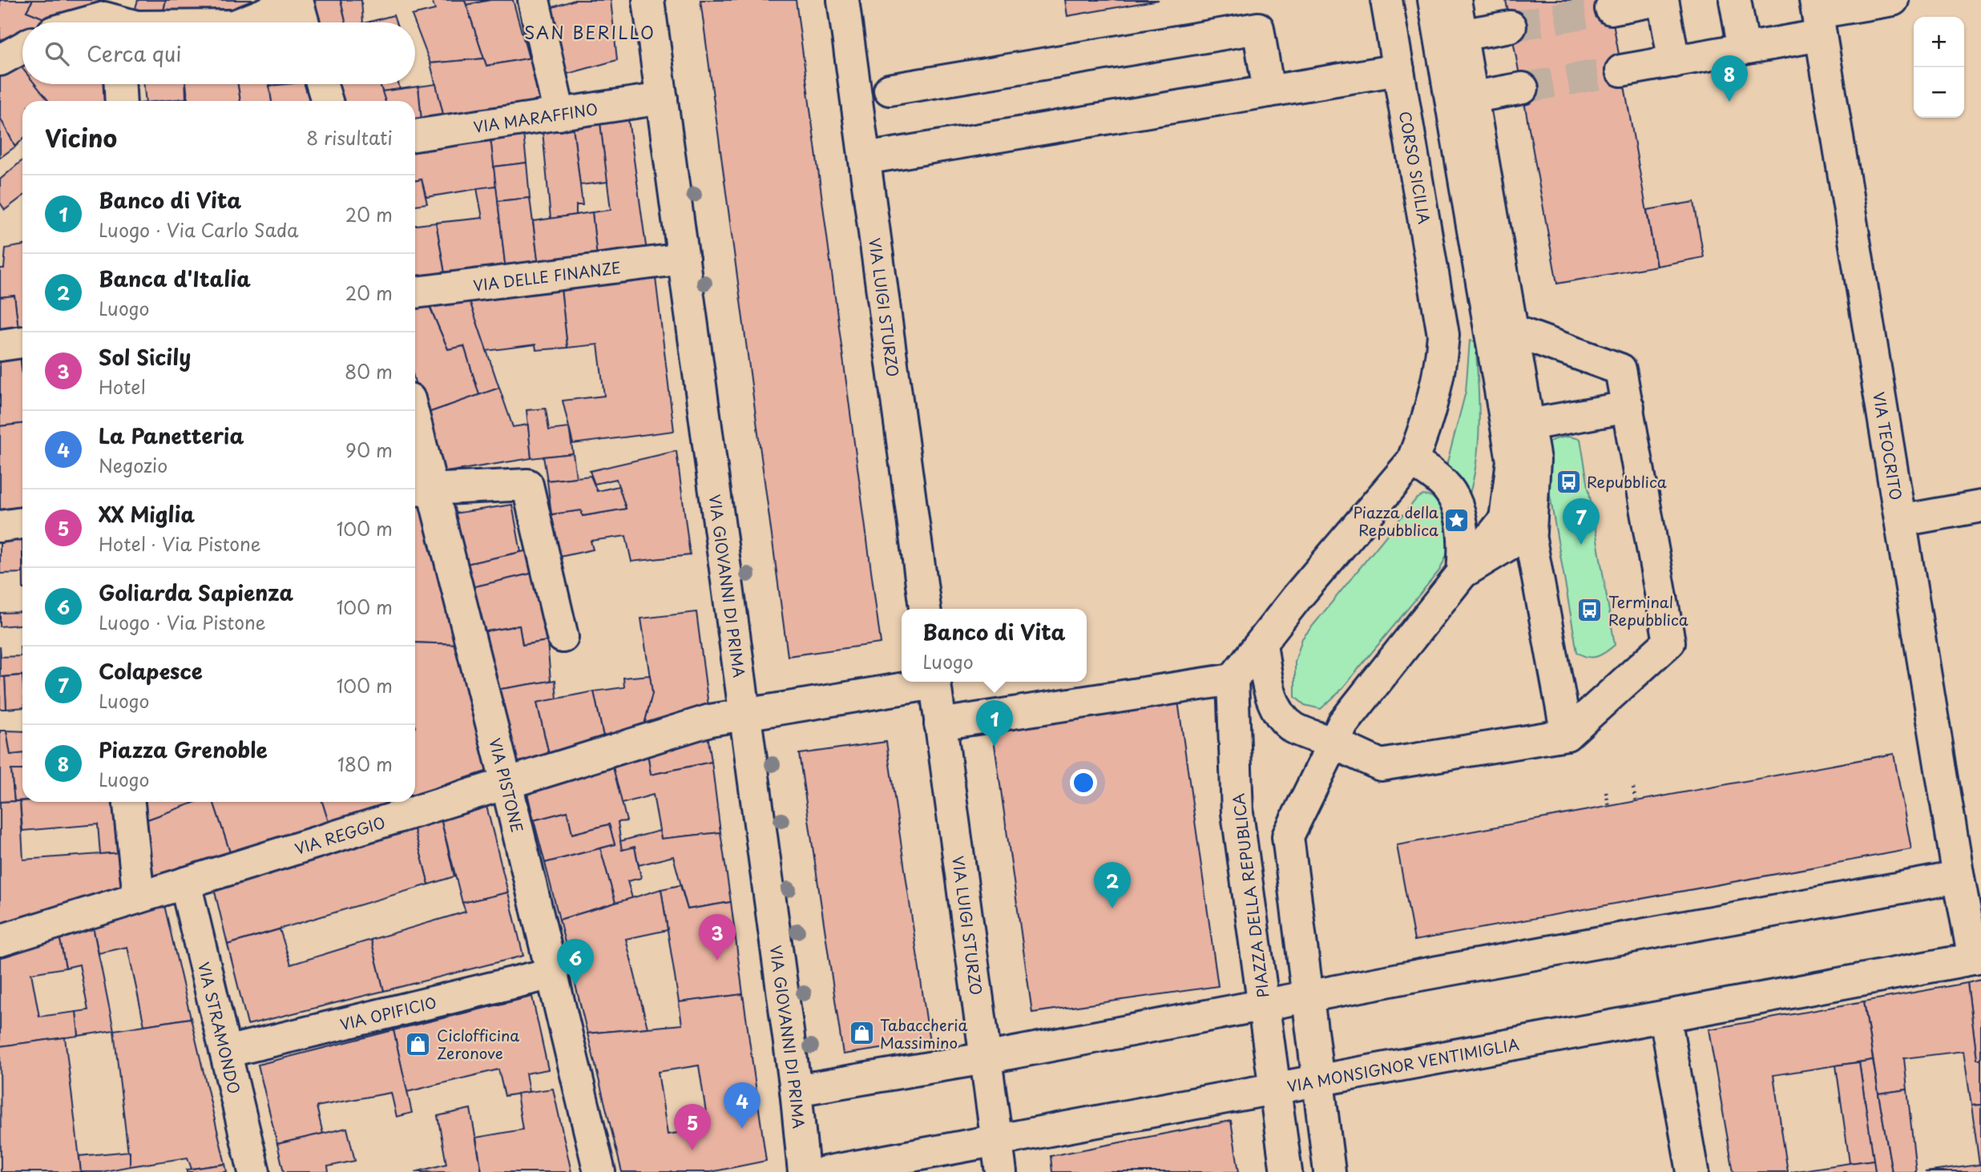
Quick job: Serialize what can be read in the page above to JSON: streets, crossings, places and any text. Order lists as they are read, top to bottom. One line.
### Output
{"streets":{"street":["VIA MARAFFINO","CORSO SICILIA","VIA DELLE FINANZE","VIA LUIGI STURZO","VIA TEOCRITO","VIA GIOVANNI DI PRIMA","VIA PISTONE","VIA REGGIO","PIAZZA DELLA REPUBLICA","VIA OPIFICIO","VIA STRAMONDO","VIA MONSIGNOR VENTIMIGLIA"]},"crossings":[["VIA MARAFFINO","VIA GIOVANNI DI PRIMA"],["VIA DELLE FINANZE","VIA GIOVANNI DI PRIMA"],["VIA LUIGI STURZO","VIA MONSIGNOR VENTIMIGLIA"],["VIA TEOCRITO","VIA MONSIGNOR VENTIMIGLIA"],["VIA GIOVANNI DI PRIMA","VIA REGGIO"],["VIA PISTONE","VIA REGGIO"],["VIA PISTONE","VIA OPIFICIO"],["VIA REGGIO","VIA STRAMONDO"],["PIAZZA DELLA REPUBLICA","VIA MONSIGNOR VENTIMIGLIA"],["VIA OPIFICIO","VIA STRAMONDO"]],"districts":["SAN BERILLO"],"places":{"bus stop":["Repubblica","Terminal Repubblica"],"place":["Piazza della Repubblica"],"shop":["Tabaccheria Massimino","Ciclofficina Zeronove"]},"page":{"map_buttons":["+","−"],"search":"Cerca qui","pins":["8","7","1","2","3","6","4","5"],"heading":["Vicino","8 risultati"],"list":[{"mark":"1","name":"Banco di Vita","note":"Luogo · Via Carlo Sada","value":"20 m"},{"mark":"2","name":"Banca d'Italia","note":"Luogo","value":"20 m"},{"mark":"3","name":"Sol Sicily","note":"Hotel","value":"80 m"},{"mark":"4","name":"La Panetteria","note":"Negozio","value":"90 m"},{"mark":"5","name":"XX Miglia","note":"Hotel · Via Pistone","value":"100 m"},{"mark":"6","name":"Goliarda Sapienza","note":"Luogo · Via Pistone","value":"100 m"},{"mark":"7","name":"Colapesce","note":"Luogo","value":"100 m"},{"mark":"8","name":"Piazza Grenoble","note":"Luogo","value":"180 m"}],"popup":["Banco di Vita","Luogo"]}}
